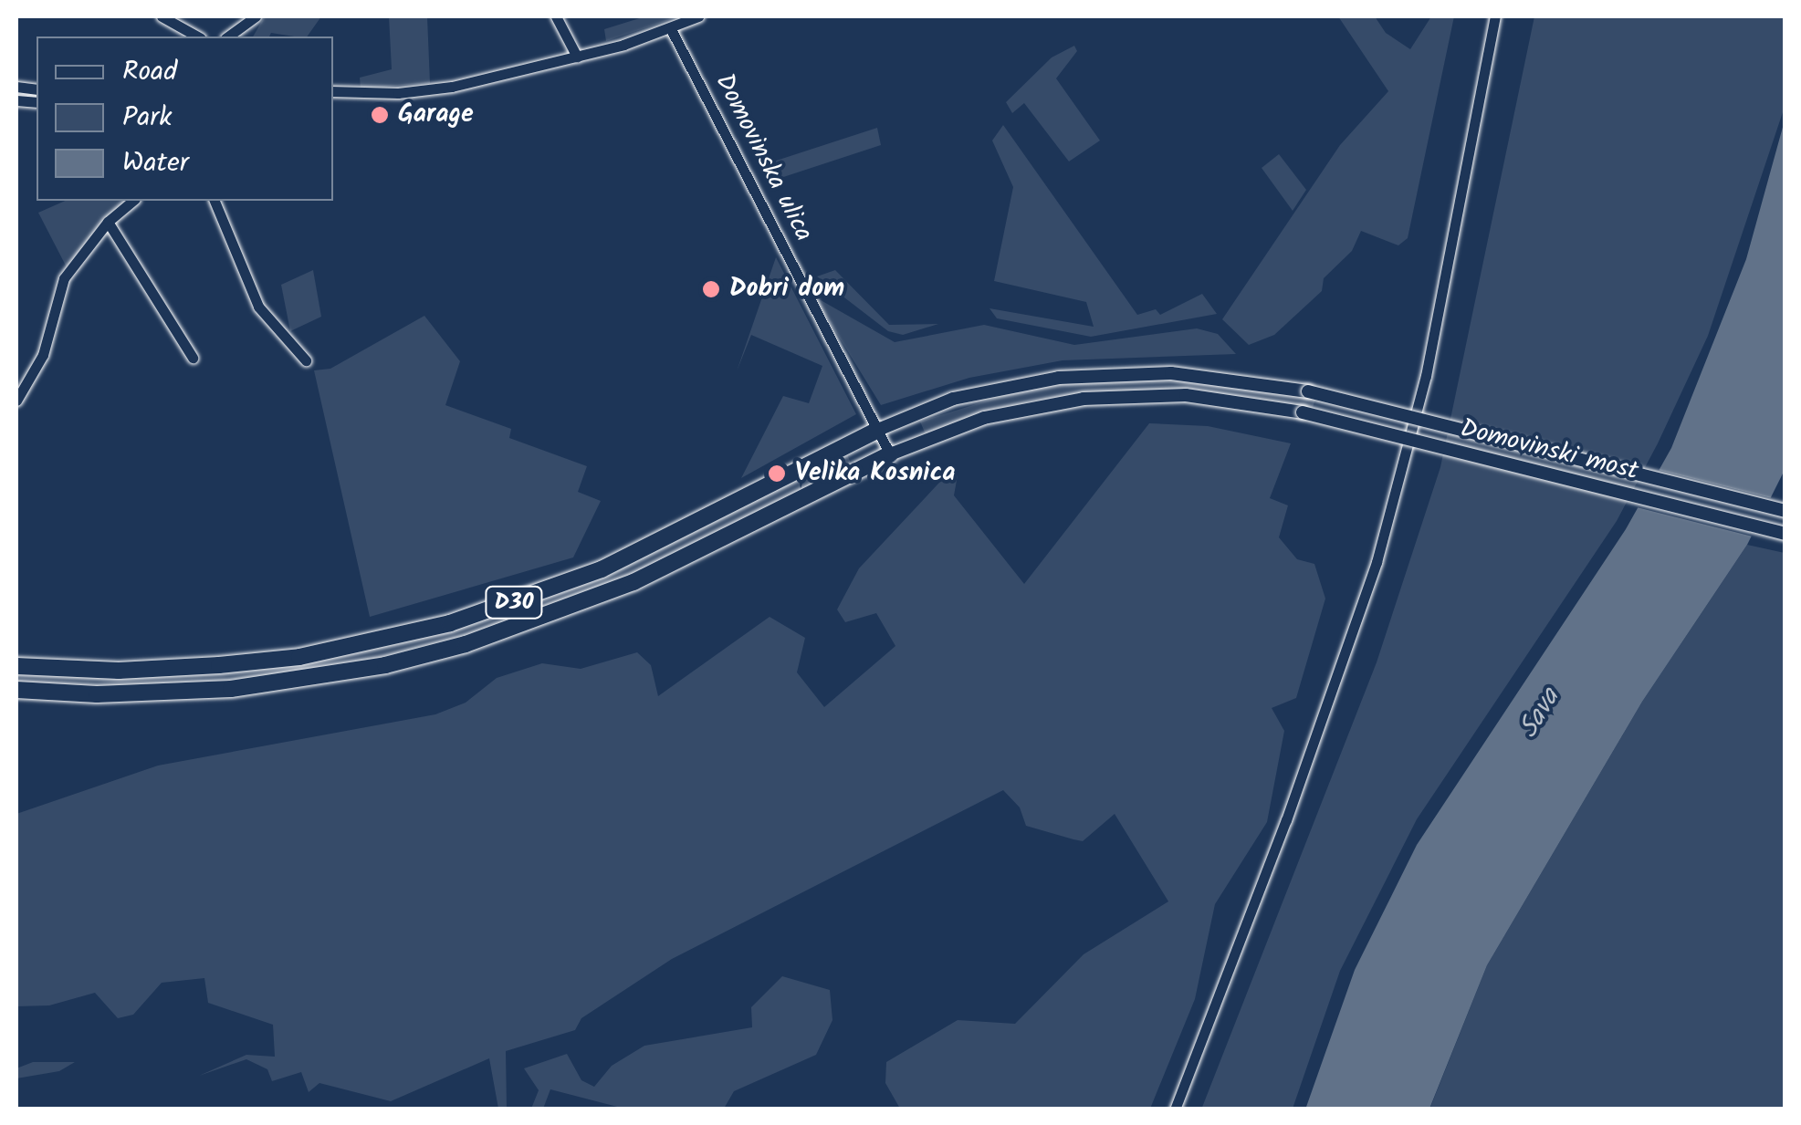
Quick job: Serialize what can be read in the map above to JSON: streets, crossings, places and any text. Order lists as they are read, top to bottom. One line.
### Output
{"streets":{"highway":["D30"],"main road":["Domovinski most"],"street":["Domovinska ulica"]},"crossings":[["Domovinska ulica","Domovinski most"],["Domovinska ulica","D30"],["Domovinski most","D30"]],"water":["Sava"],"places":["Garage","Dobri dom","Velika Kosnica"],"legend":["Road","Park","Water"]}
